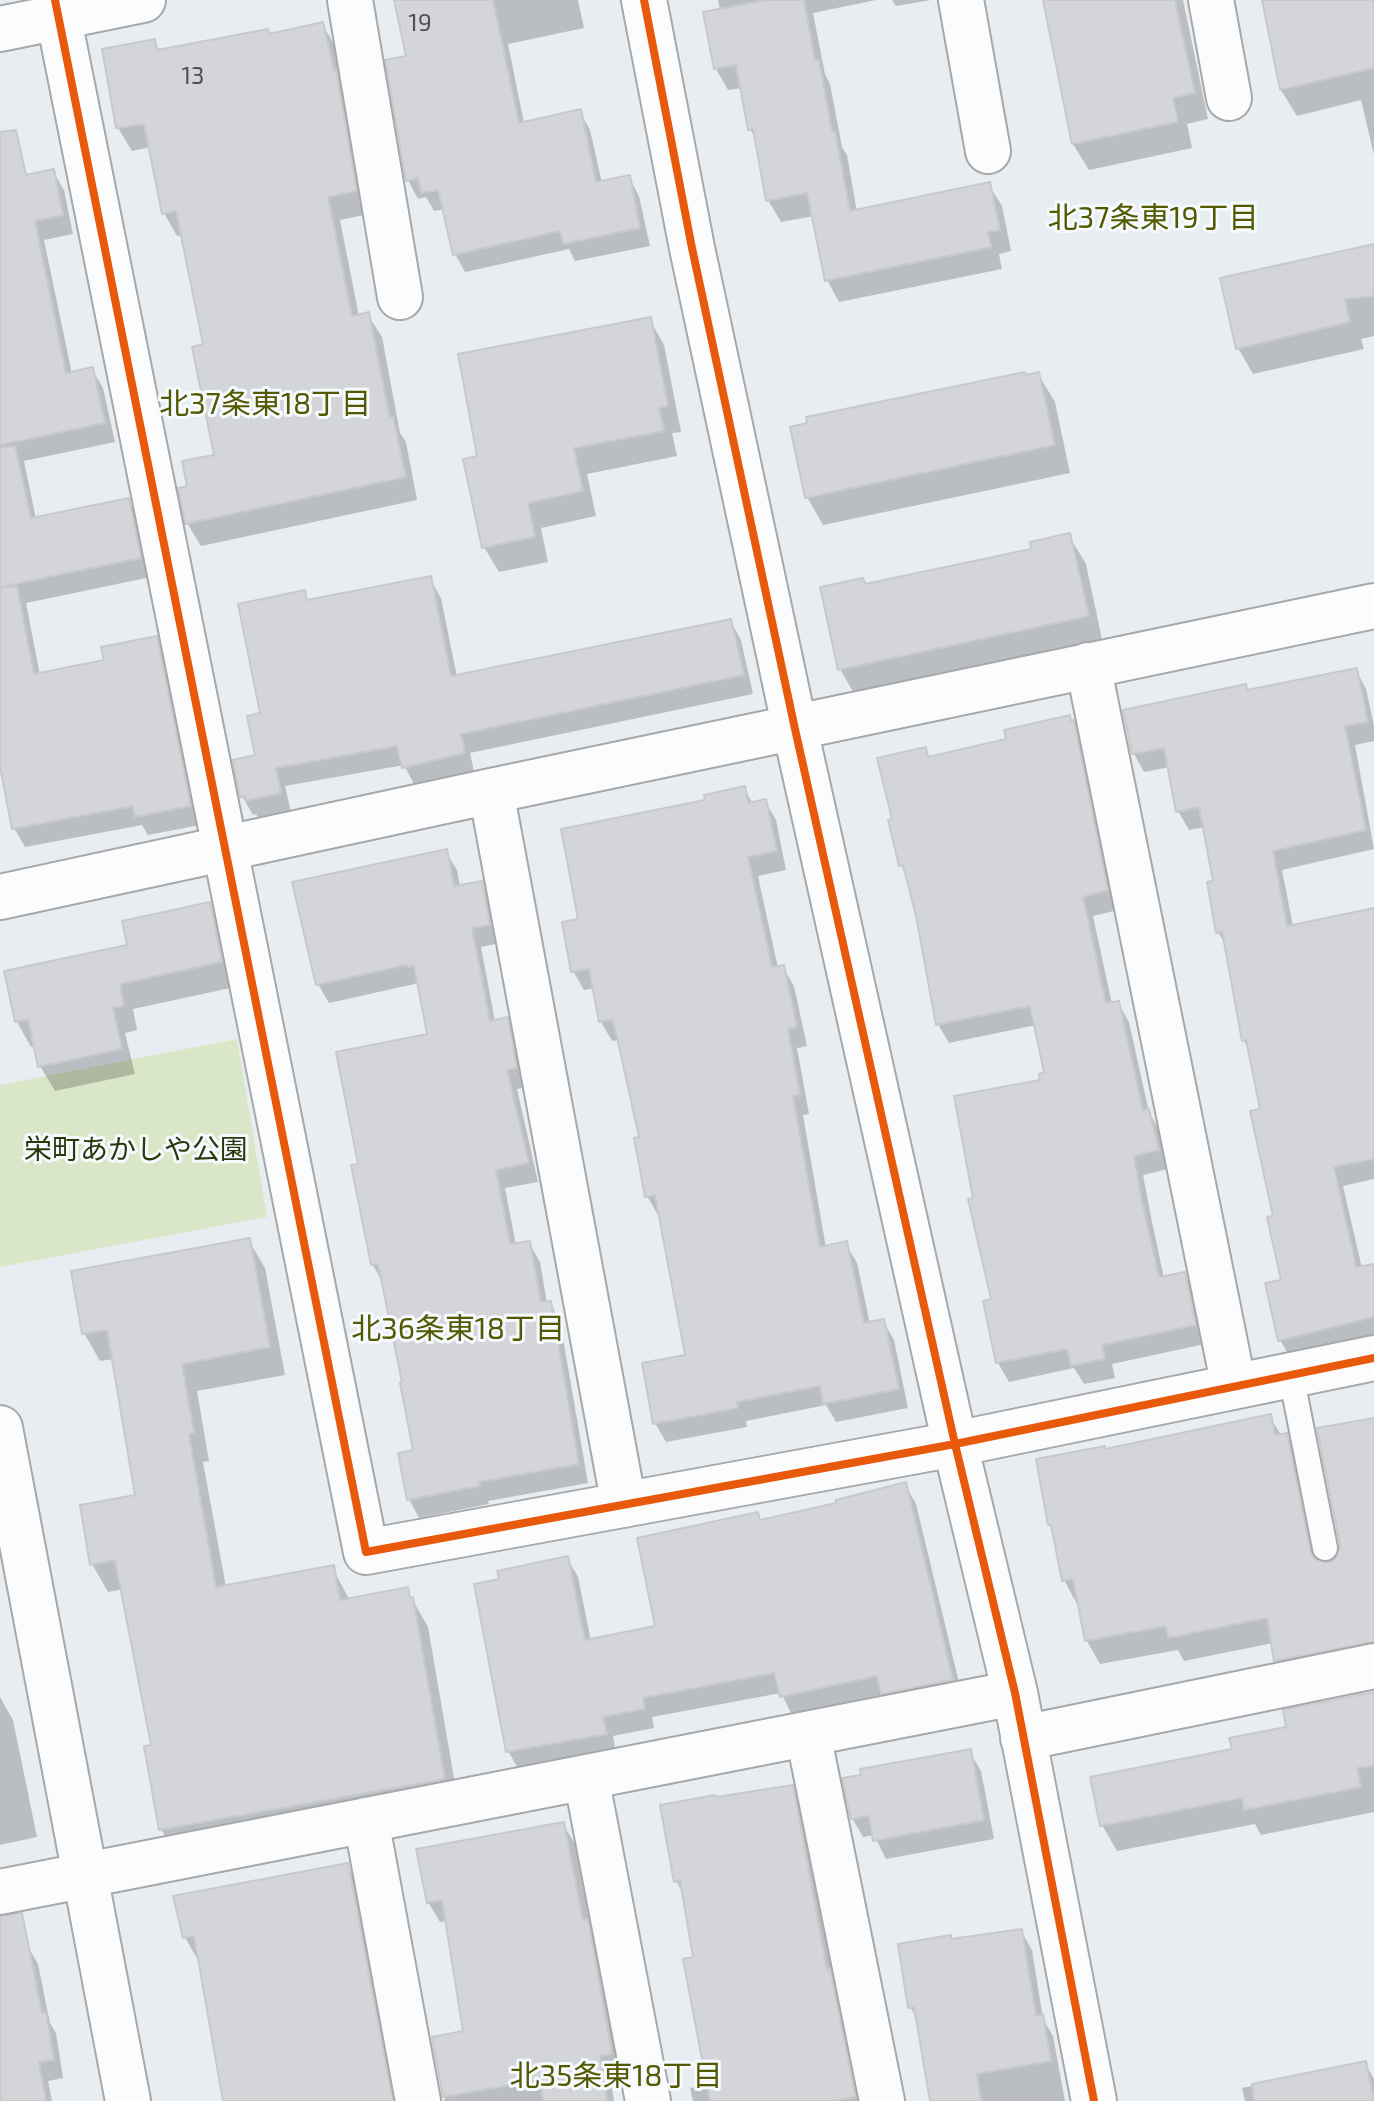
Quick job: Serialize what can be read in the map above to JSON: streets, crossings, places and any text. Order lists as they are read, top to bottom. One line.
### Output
{"districts":["北37条東19丁目","北37条東18丁目","北36条東18丁目","北35条東18丁目"],"parks":["栄町あかしや公園"],"house_numbers":["19","13"]}
